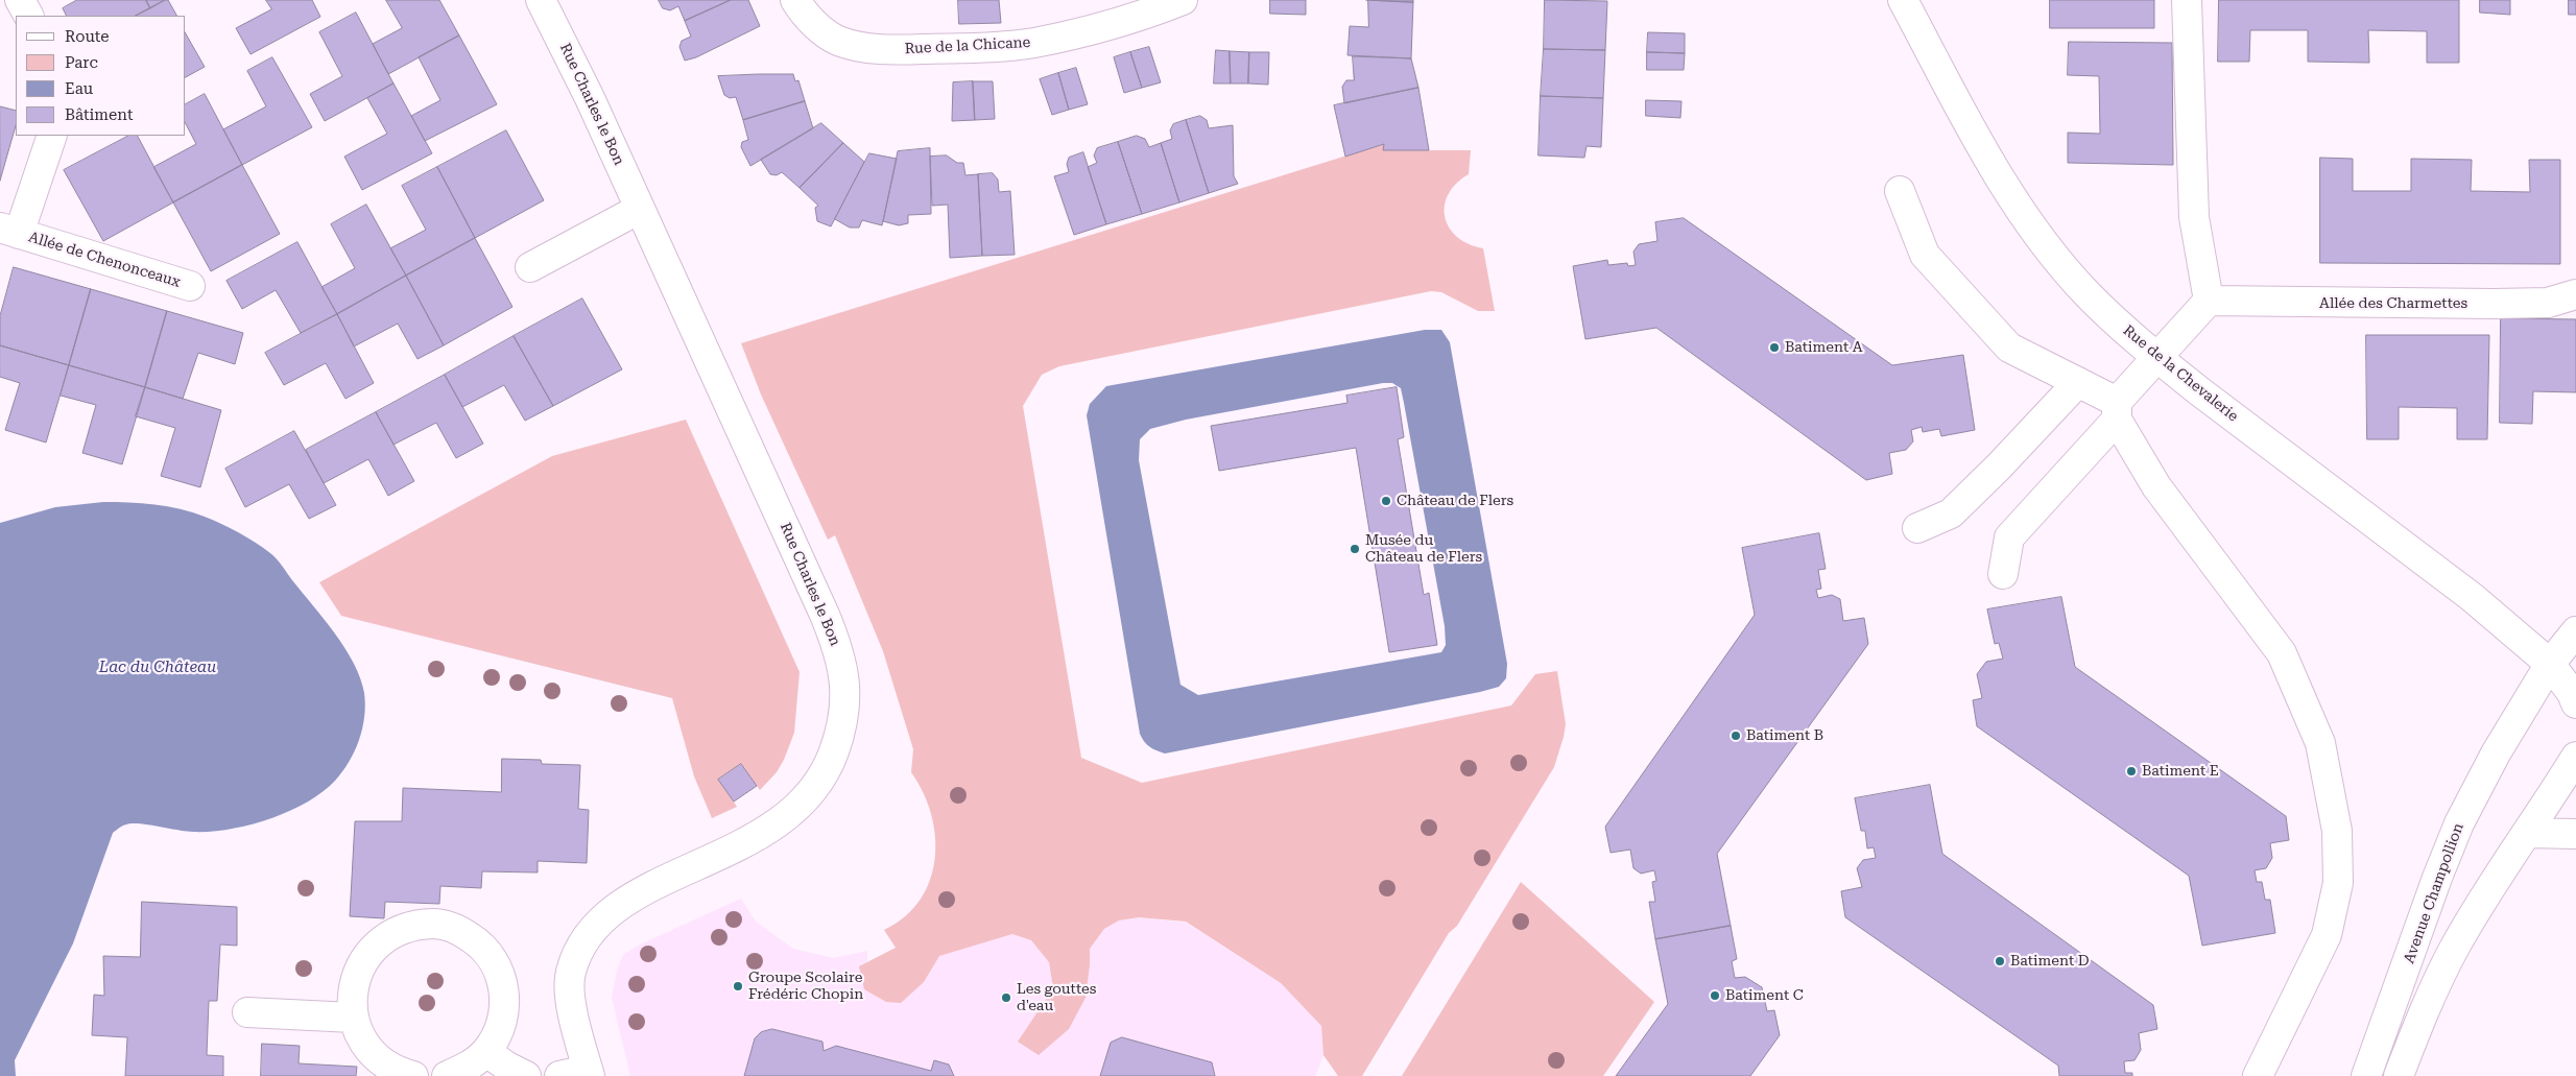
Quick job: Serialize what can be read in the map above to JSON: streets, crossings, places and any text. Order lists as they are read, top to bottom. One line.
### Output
{"streets":{"street":["Rue de la Chicane","Rue Charles le Bon","Allée de Chenonceaux","Allée des Charmettes","Rue de la Chevalerie","Avenue Champollion"]},"crossings":[["Rue de la Chevalerie","Avenue Champollion"]],"water":["Lac du Château"],"places":["Batiment A","Château de Flers","Musée du Château de Flers","Batiment B","Batiment E","Batiment D","Groupe Scolaire Frédéric Chopin","Batiment C","Les gouttes d'eau"],"legend":["Route","Parc","Eau","Bâtiment"]}
